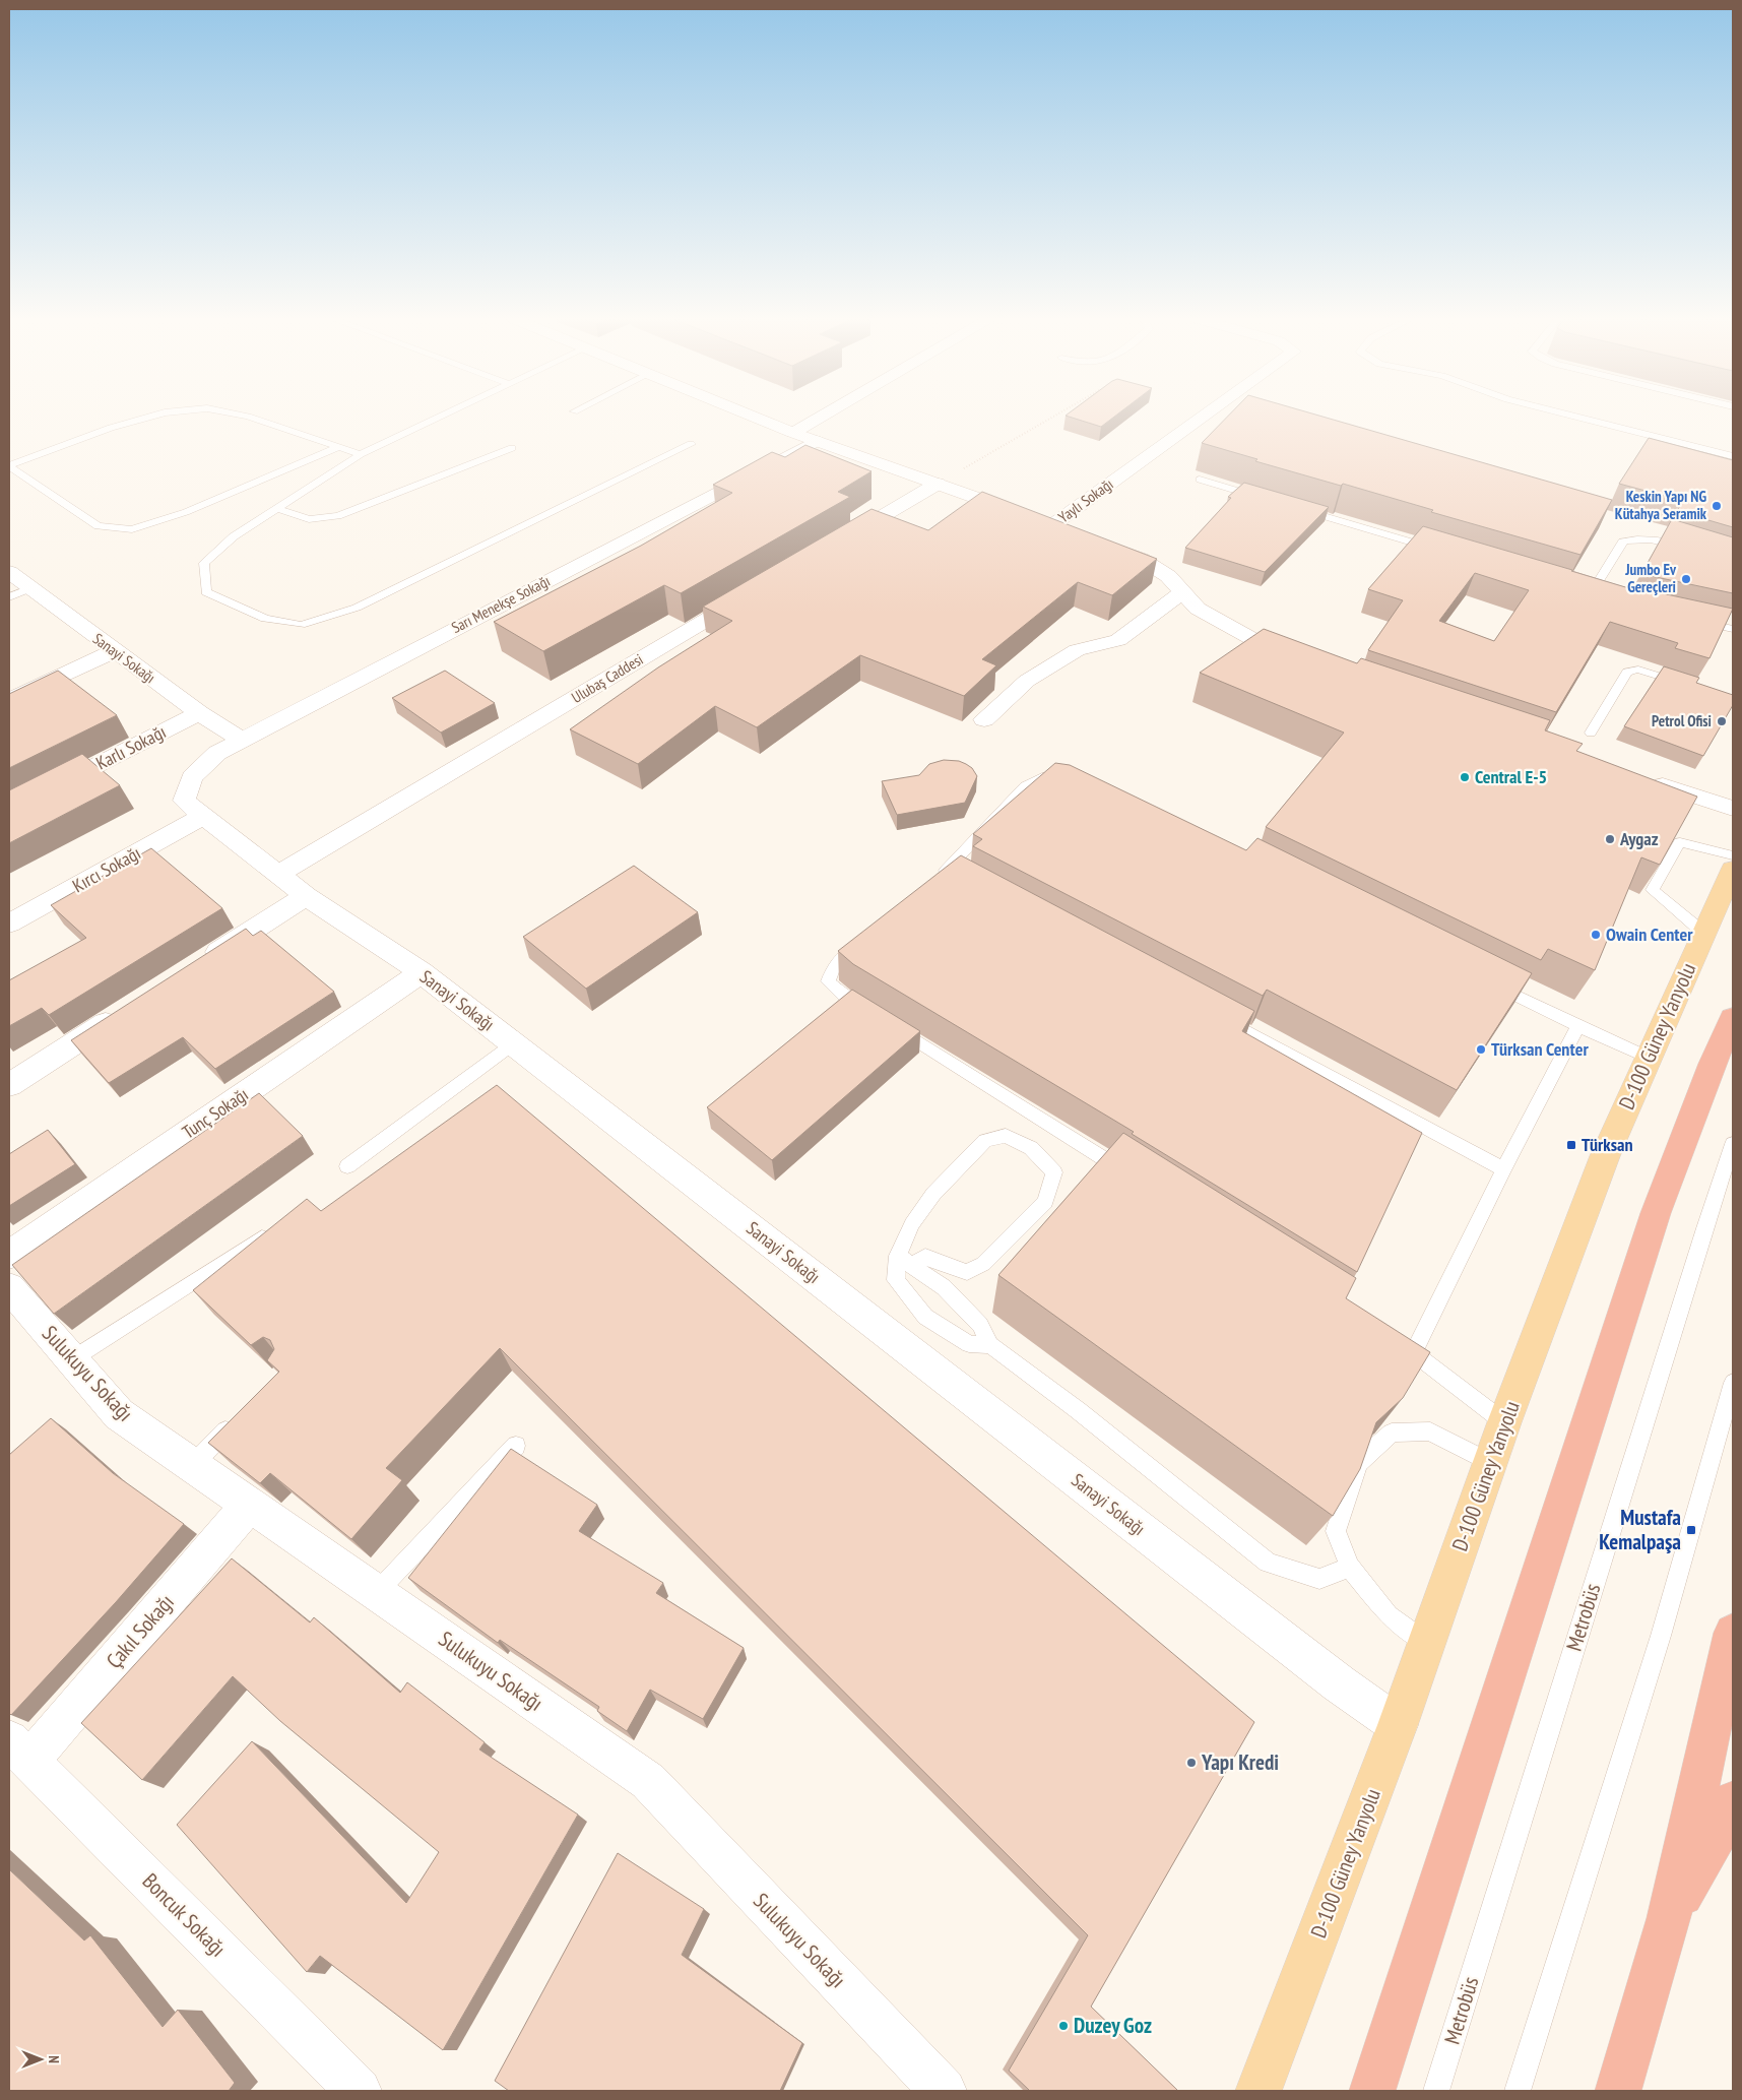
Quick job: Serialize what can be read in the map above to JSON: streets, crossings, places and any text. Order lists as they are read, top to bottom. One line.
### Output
{"streets":{"main road":["D-100 Güney Yanyolu"],"street":["Yaylı Sokağı","Sarı Menekşe Sokağı","Sanayi Sokağı","Ulubaş Caddesi","Karlı Sokağı","Kırcı Sokağı","Tunç Sokağı","Sulukuyu Sokağı","Çakıl Sokağı","Boncuk Sokağı"],"lane":["Metrobüs"]},"crossings":[["Sarı Menekşe Sokağı","Sanayi Sokağı"],["Sanayi Sokağı","Ulubaş Caddesi"],["Sanayi Sokağı","Karlı Sokağı"],["Sanayi Sokağı","Kırcı Sokağı"],["Sanayi Sokağı","D-100 Güney Yanyolu"],["Sanayi Sokağı","Tunç Sokağı"],["Sulukuyu Sokağı","Çakıl Sokağı"],["Çakıl Sokağı","Boncuk Sokağı"]],"places":{"other":["Keskin Yapı NG Kütahya Seramik","Jumbo Ev Gereçleri","Petrol Ofisi","Central E-5","Aygaz","Owain Center","Türksan Center","Yapı Kredi","Duzey Goz"],"transit":["Türksan","Mustafa Kemalpaşa"]},"north":"right"}
